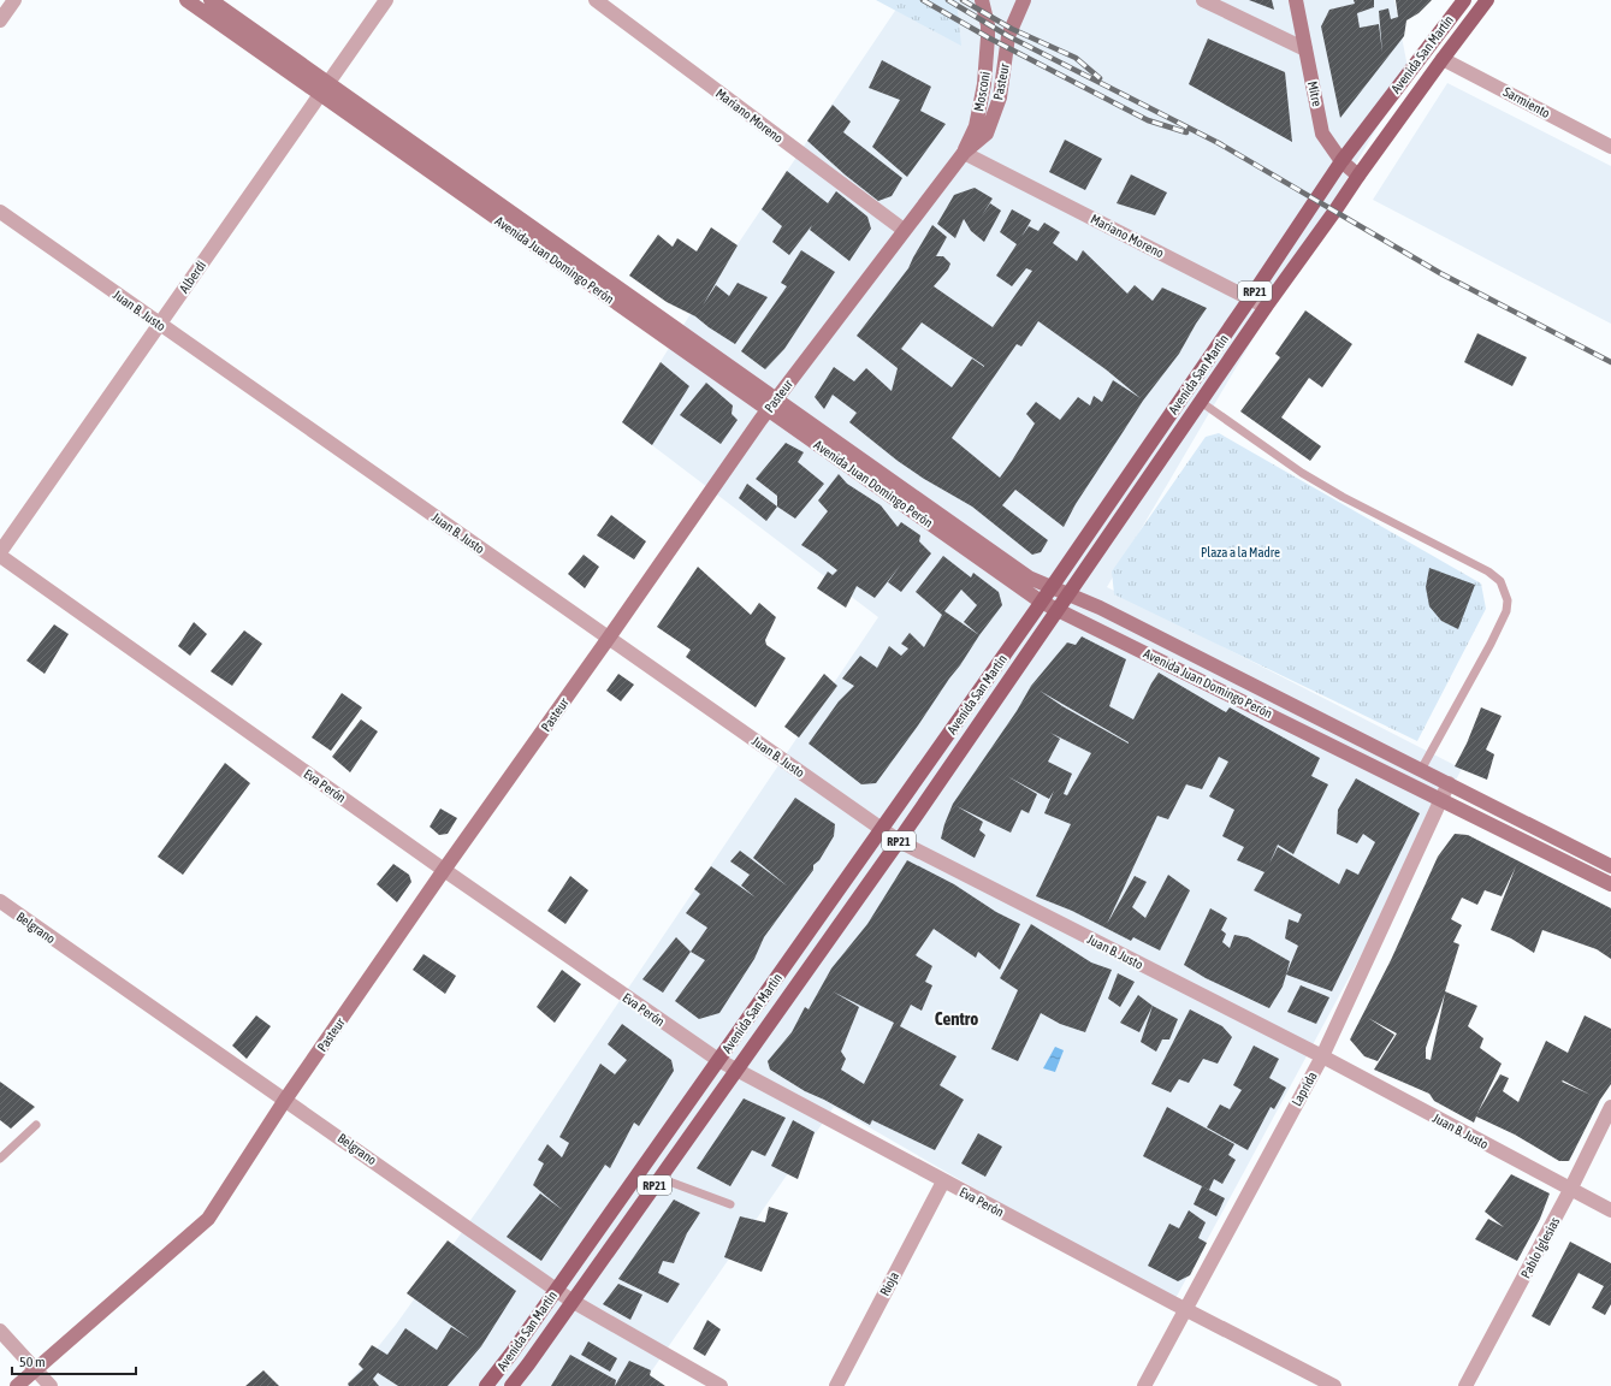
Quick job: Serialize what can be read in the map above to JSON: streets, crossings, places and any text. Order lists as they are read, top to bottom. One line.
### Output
{"streets":{"main road":["Avenida San Martín","Pasteur","Mosconi","Mitre","Avenida Juan Domingo Perón","RP21"],"street":["Sarmiento","Mariano Moreno","Alberdi","Juan B. Justo","Eva Perón","Belgrano","Laprida","Pablo Iglesias","Rioja"]},"crossings":[["Avenida San Martín","Mitre"],["Avenida San Martín","Sarmiento"],["Avenida San Martín","Mariano Moreno"],["Avenida San Martín","Avenida Juan Domingo Perón"],["Avenida San Martín","Juan B. Justo"],["Avenida San Martín","Eva Perón"],["Avenida San Martín","Belgrano"],["Pasteur","Mosconi"],["Pasteur","Mariano Moreno"],["Pasteur","Avenida Juan Domingo Perón"],["Pasteur","Juan B. Justo"],["Pasteur","Eva Perón"],["Pasteur","Belgrano"],["Mosconi","Mariano Moreno"],["Avenida Juan Domingo Perón","Alberdi"],["Avenida Juan Domingo Perón","Laprida"],["Alberdi","Juan B. Justo"],["Alberdi","Eva Perón"],["Juan B. Justo","Laprida"],["Juan B. Justo","Pablo Iglesias"],["Eva Perón","Laprida"],["Eva Perón","Rioja"]],"districts":["Centro"],"parks":["Plaza a la Madre"],"scale_bar":"50 m"}
